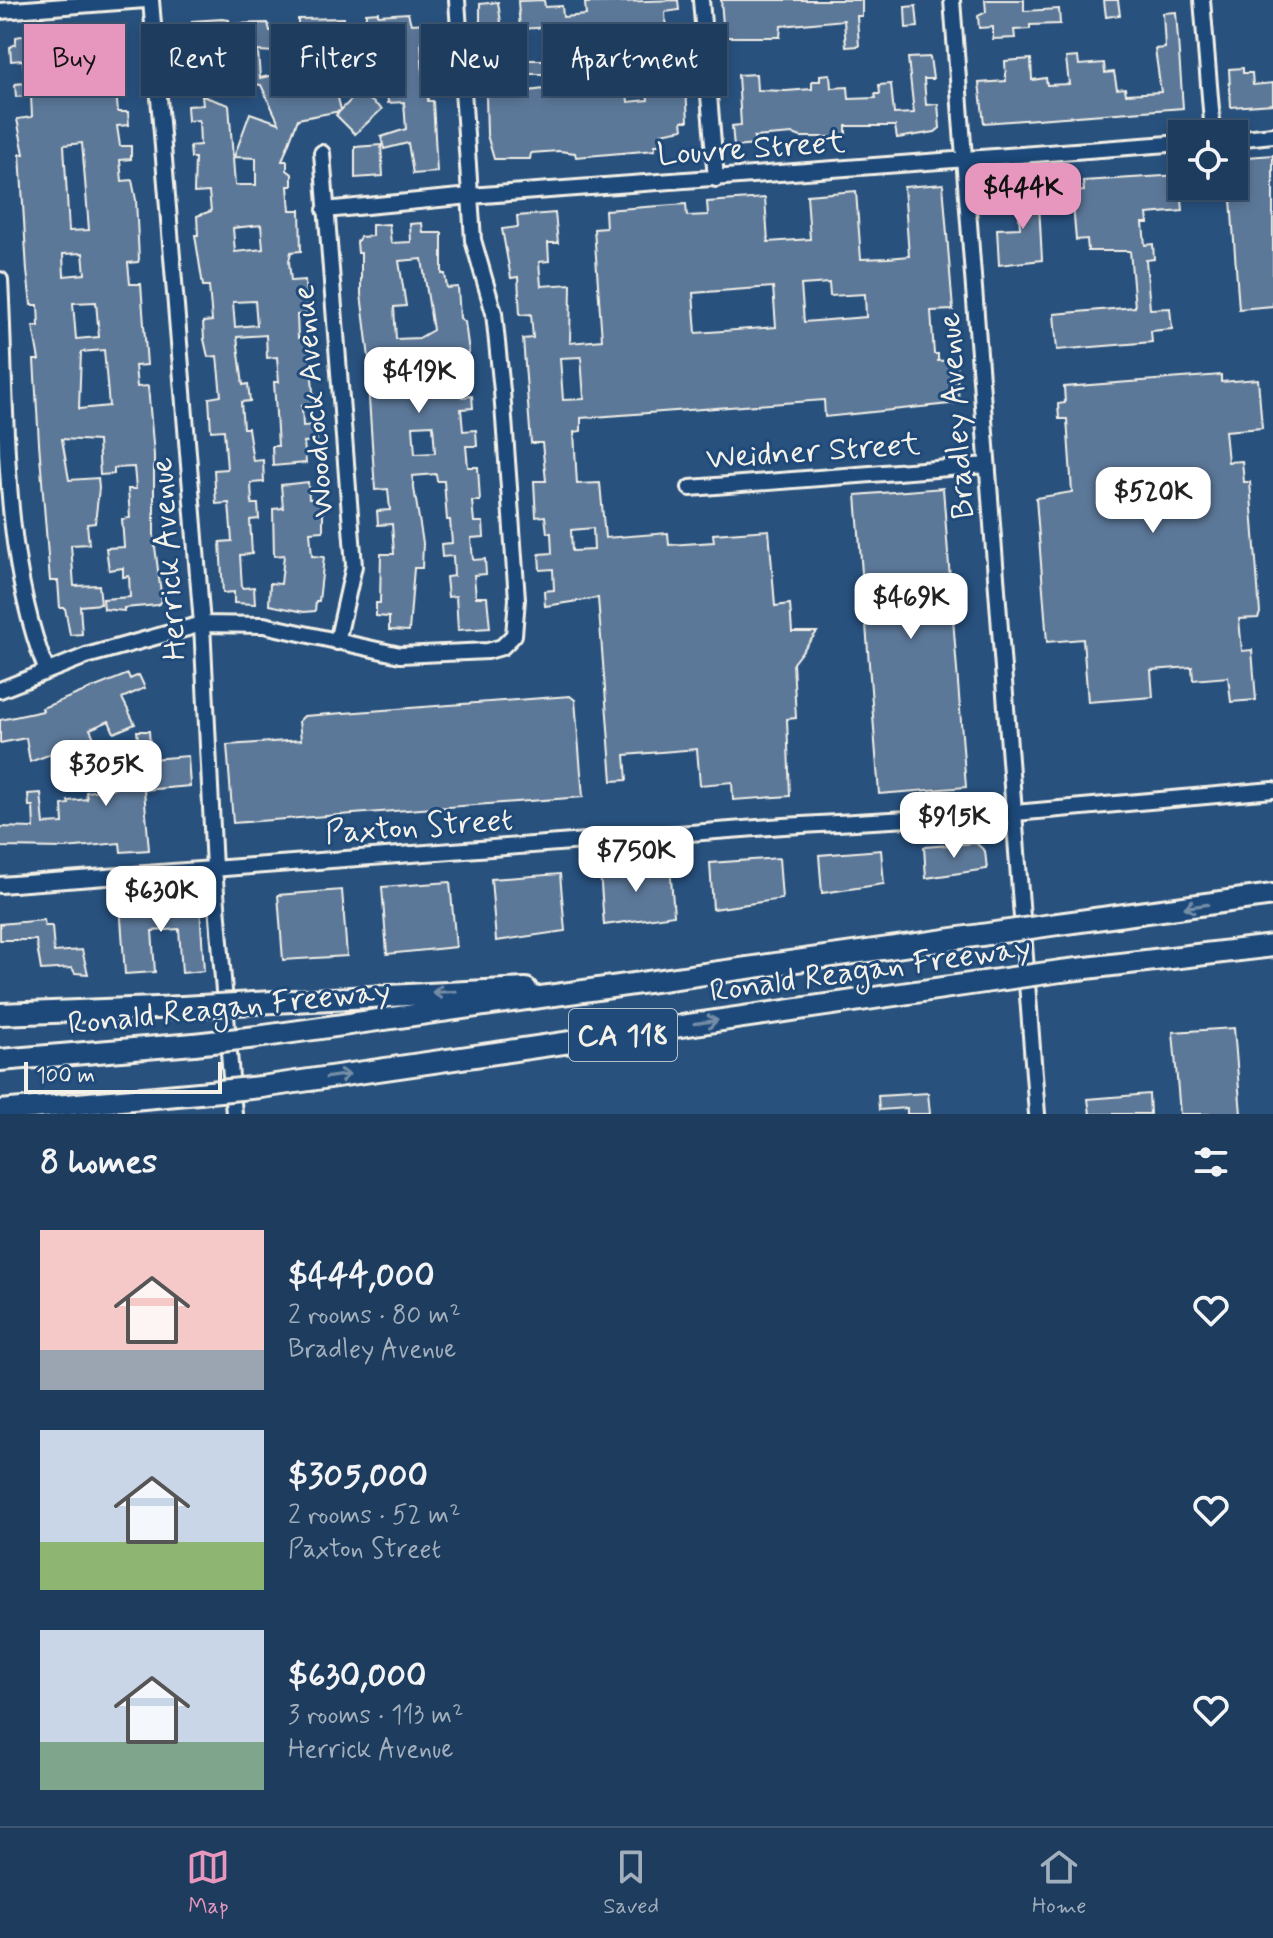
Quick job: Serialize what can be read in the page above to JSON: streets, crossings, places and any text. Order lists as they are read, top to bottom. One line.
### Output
{"streets":{"highway":["Ronald Reagan Freeway","CA 118"],"street":["Louvre Street","Woodcock Avenue","Bradley Avenue","Weidner Street","Herrick Avenue","Paxton Street"]},"crossings":[["Louvre Street","Woodcock Avenue"],["Louvre Street","Bradley Avenue"],["Bradley Avenue","Weidner Street"],["Bradley Avenue","Paxton Street"],["Herrick Avenue","Paxton Street"]],"scale_bar":"100 m","page":{"chip":["Buy","Rent","Filters","New","Apartment"],"price":["$444K","$419K","$520K","$469K","$305K","$915K","$750K","$630K"],"scale":"100 m","heading":"8 homes","list":[{"name":"$444,000","note":"2 rooms · 80 m² · Bradley Avenue"},{"name":"$305,000","note":"2 rooms · 52 m² · Paxton Street"},{"name":"$630,000","note":"3 rooms · 113 m² · Herrick Avenue"}],"tabs":["Map","Saved","Home"]}}
